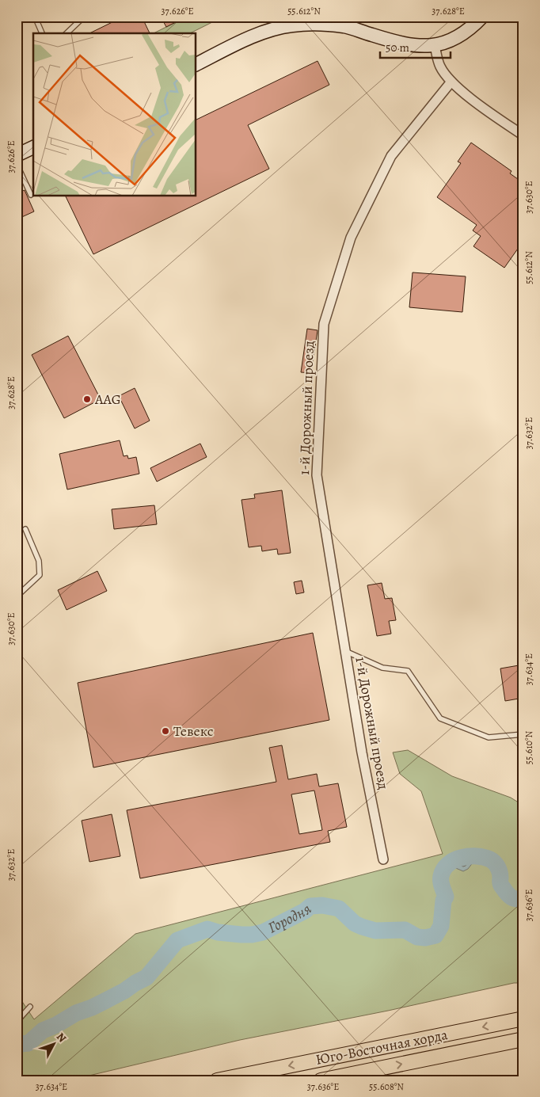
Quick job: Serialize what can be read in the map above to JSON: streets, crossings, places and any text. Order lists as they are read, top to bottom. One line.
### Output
{"streets":{"main road":["Юго-Восточная хорда"],"street":["1-й Дорожный проезд"]},"water":["Городня"],"places":["AAG","Тевекс"],"scale_bar":"50 m","north":"top right","coordinates":["37.626°E","55.612°N","37.628°E","37.630°E","37.632°E","37.634°E","55.610°N","37.636°E","55.608°N"]}
